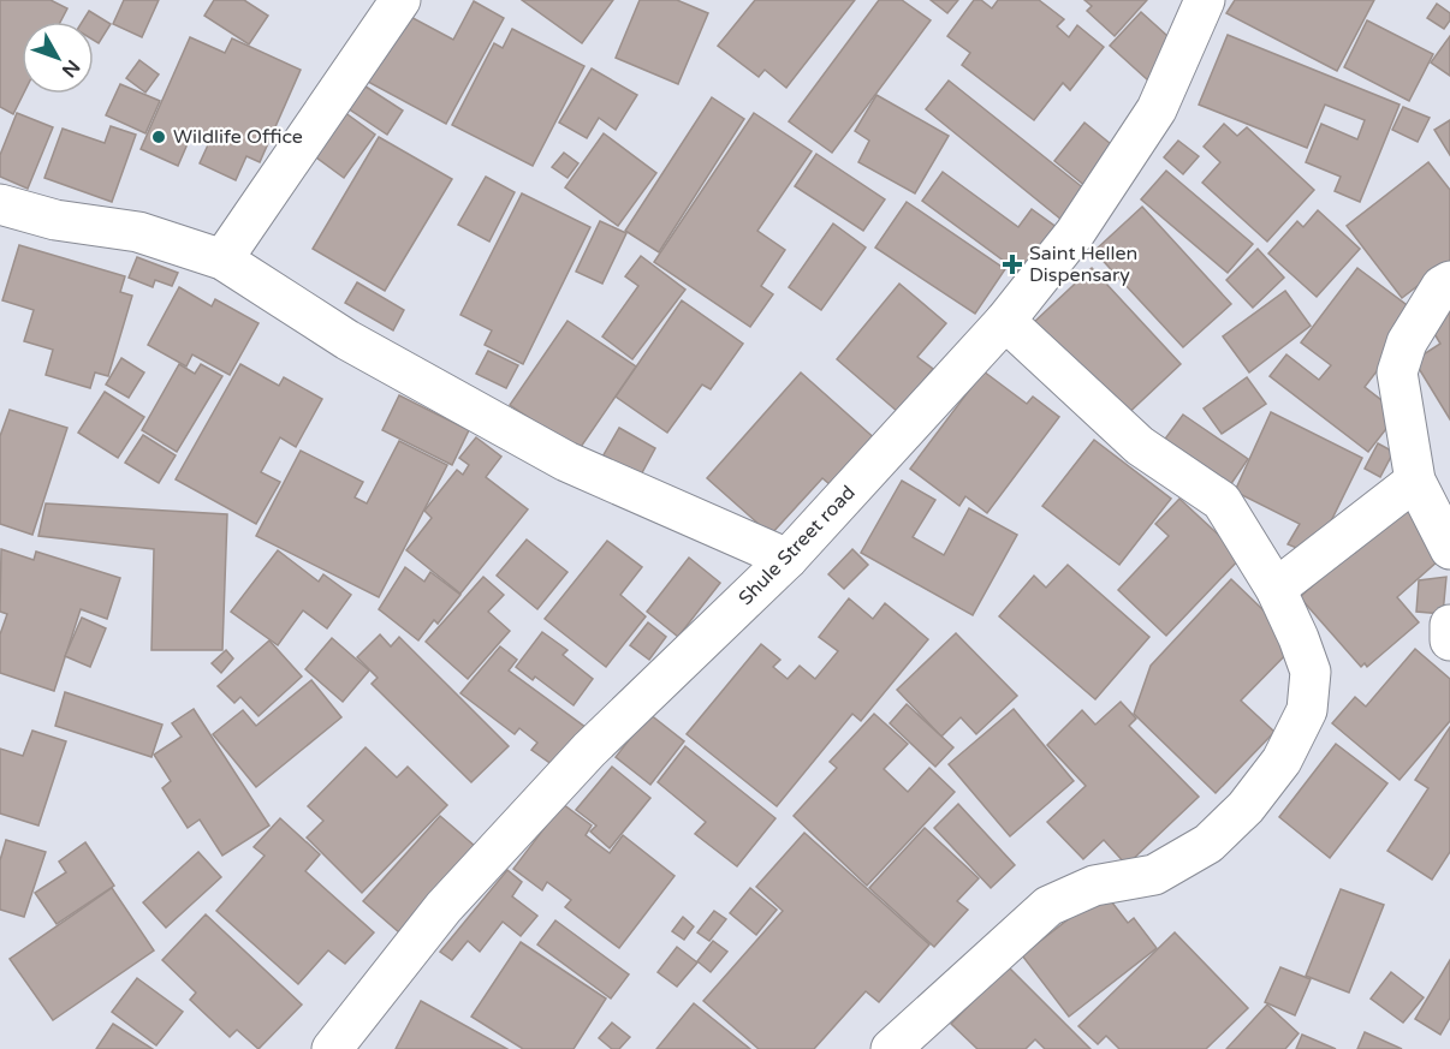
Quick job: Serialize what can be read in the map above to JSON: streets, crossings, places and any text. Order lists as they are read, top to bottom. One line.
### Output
{"streets":{"street":["Shule Street road"]},"places":{"other":["Wildlife Office"],"health":["Saint Hellen Dispensary"]},"north":"bottom right"}
